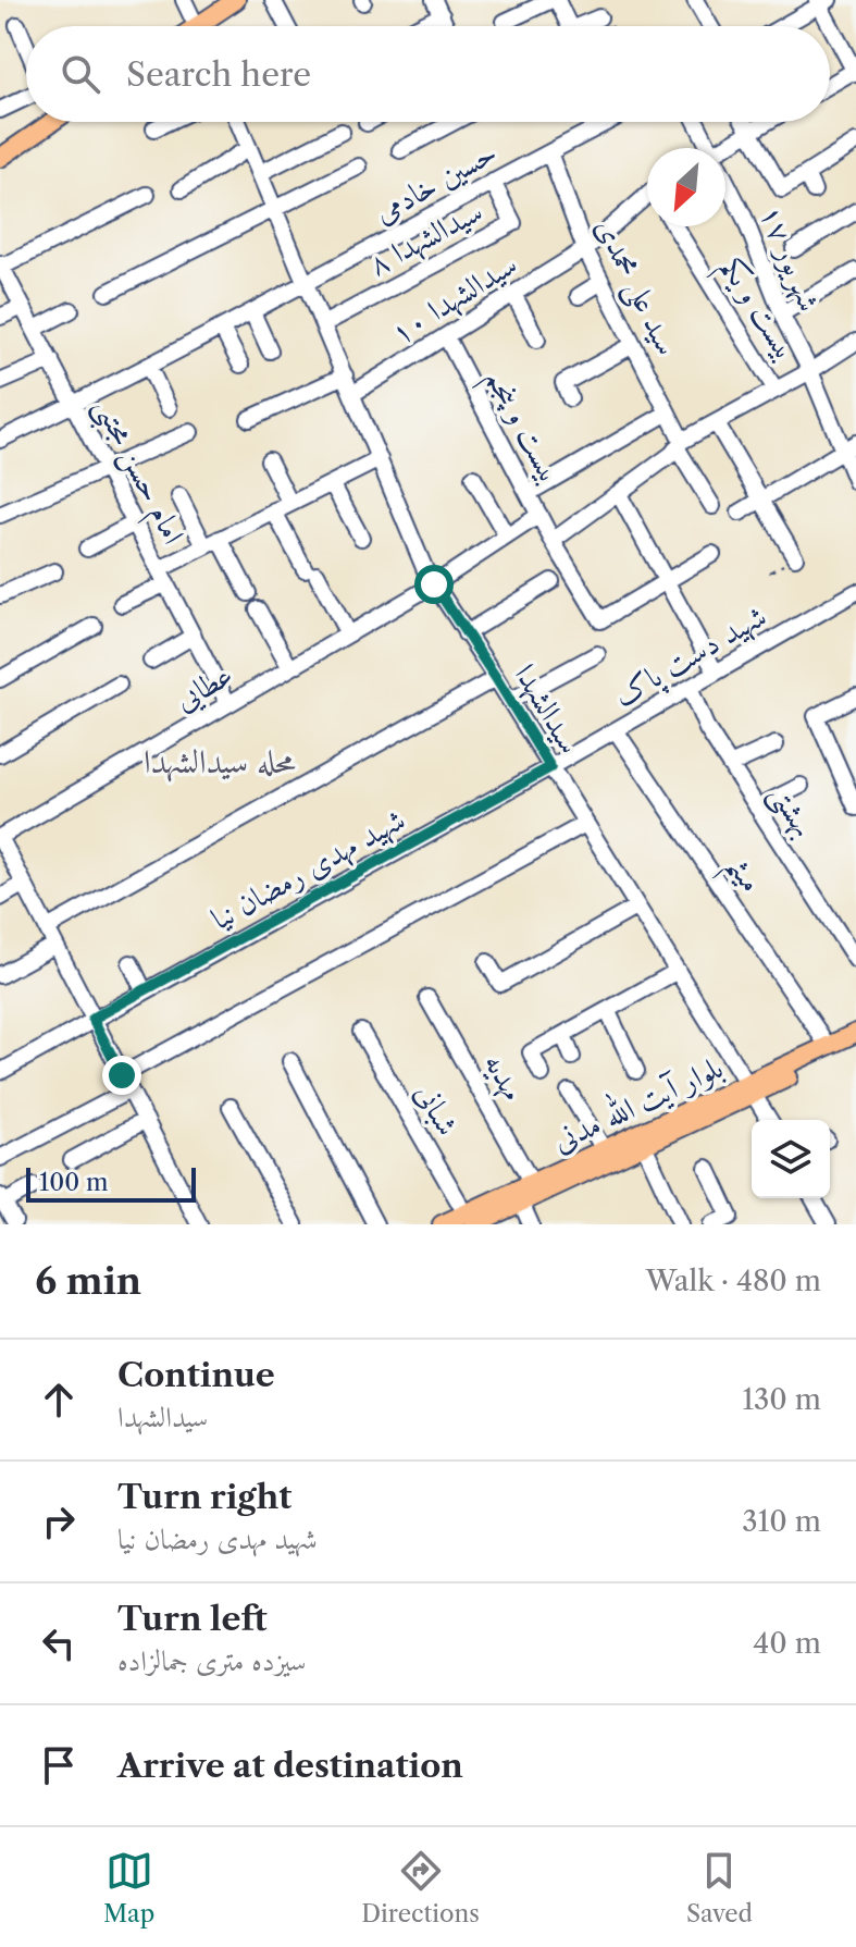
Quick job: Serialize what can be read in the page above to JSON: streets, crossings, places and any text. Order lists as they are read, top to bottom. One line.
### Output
{"streets":{"main road":["بلوار آیت الله مدنی"],"street":["حسین خادمی","سیدالشهدا ۸","۱۷ شهریور","سید علی محمدی","سیدالشهدا ۱۰","بیست و یکم","بیست و پنجم","امام حسن مجتبی","شهید دست پاک","عطایی","سیدالشهدا","بهشتی","شهید مهدی رمضان نیا","میثم","مهدیه","شبانی"]},"crossings":[["حسین خادمی","سیدالشهدا ۸"],["حسین خادمی","سید علی محمدی"],["حسین خادمی","امام حسن مجتبی"],["حسین خادمی","سیدالشهدا"],["سیدالشهدا ۸","سیدالشهدا"],["سید علی محمدی","سیدالشهدا ۱۰"],["سیدالشهدا ۱۰","بیست و پنجم"],["سیدالشهدا ۱۰","سیدالشهدا"],["بیست و پنجم","عطایی"],["امام حسن مجتبی","عطایی"],["شهید دست پاک","سیدالشهدا"],["شهید دست پاک","بهشتی"],["شهید دست پاک","شهید مهدی رمضان نیا"],["شهید دست پاک","میثم"],["عطایی","سیدالشهدا"],["سیدالشهدا","شهید مهدی رمضان نیا"],["سیدالشهدا","بلوار آیت الله مدنی"],["میثم","بلوار آیت الله مدنی"],["مهدیه","بلوار آیت الله مدنی"],["بلوار آیت الله مدنی","شبانی"]],"districts":["محله سیدالشهدا"],"scale_bar":"100 m","north":"bottom left","page":{"search":"Search here","scale":"100 m","heading":["6 min","Walk · 480 m"],"list":[["Continue","سیدالشهدا","130 m"],["Turn right","شهید مهدی رمضان نیا","310 m"],["Turn left","سیزده متری جمالزاده","40 m"],"Arrive at destination"],"nav":["Map","Directions","Saved"]}}
